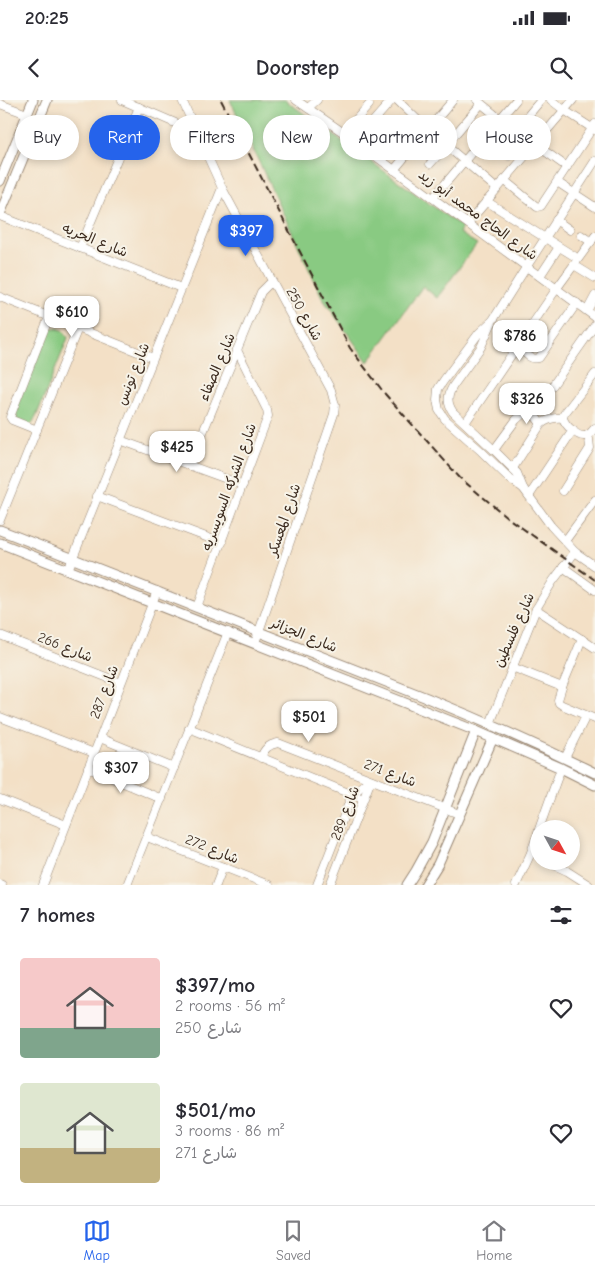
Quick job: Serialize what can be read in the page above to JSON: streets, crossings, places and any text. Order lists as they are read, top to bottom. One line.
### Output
{"streets":{"street":["شارع الحاج محمد أبو زيد","شارع الحريه","شارع 250","شارع الصفاء","شارع تونس","شارع الشركه السويسريه","شارع المعسكر","شارع فلسطين","شارع الجزائر","شارع 266","شارع 287","شارع 271","شارع 289","شارع 272"]},"crossings":[["شارع الحريه","شارع تونس"],["شارع 250","شارع الصفاء"],["شارع 250","شارع تونس"],["شارع 250","شارع المعسكر"],["شارع الصفاء","شارع الشركه السويسريه"],["شارع تونس","شارع الجزائر"],["شارع الشركه السويسريه","شارع الجزائر"],["شارع المعسكر","شارع الجزائر"],["شارع فلسطين","شارع الجزائر"],["شارع الجزائر","شارع 287"],["شارع 266","شارع 287"],["شارع 271","شارع 289"]],"north":"bottom right","page":{"status":"20:25","header":"Doorstep","chip":["Buy","Rent","Filters","New","Apartment","House"],"price":["$397","$610","$786","$326","$425","$501","$307"],"heading":"7 homes","list":[{"name":"$397/mo","note":"2 rooms · 56 m² · شارع 250"},{"name":"$501/mo","note":"3 rooms · 86 m² · شارع 271"}],"tabs":["Map","Saved","Home"]}}
